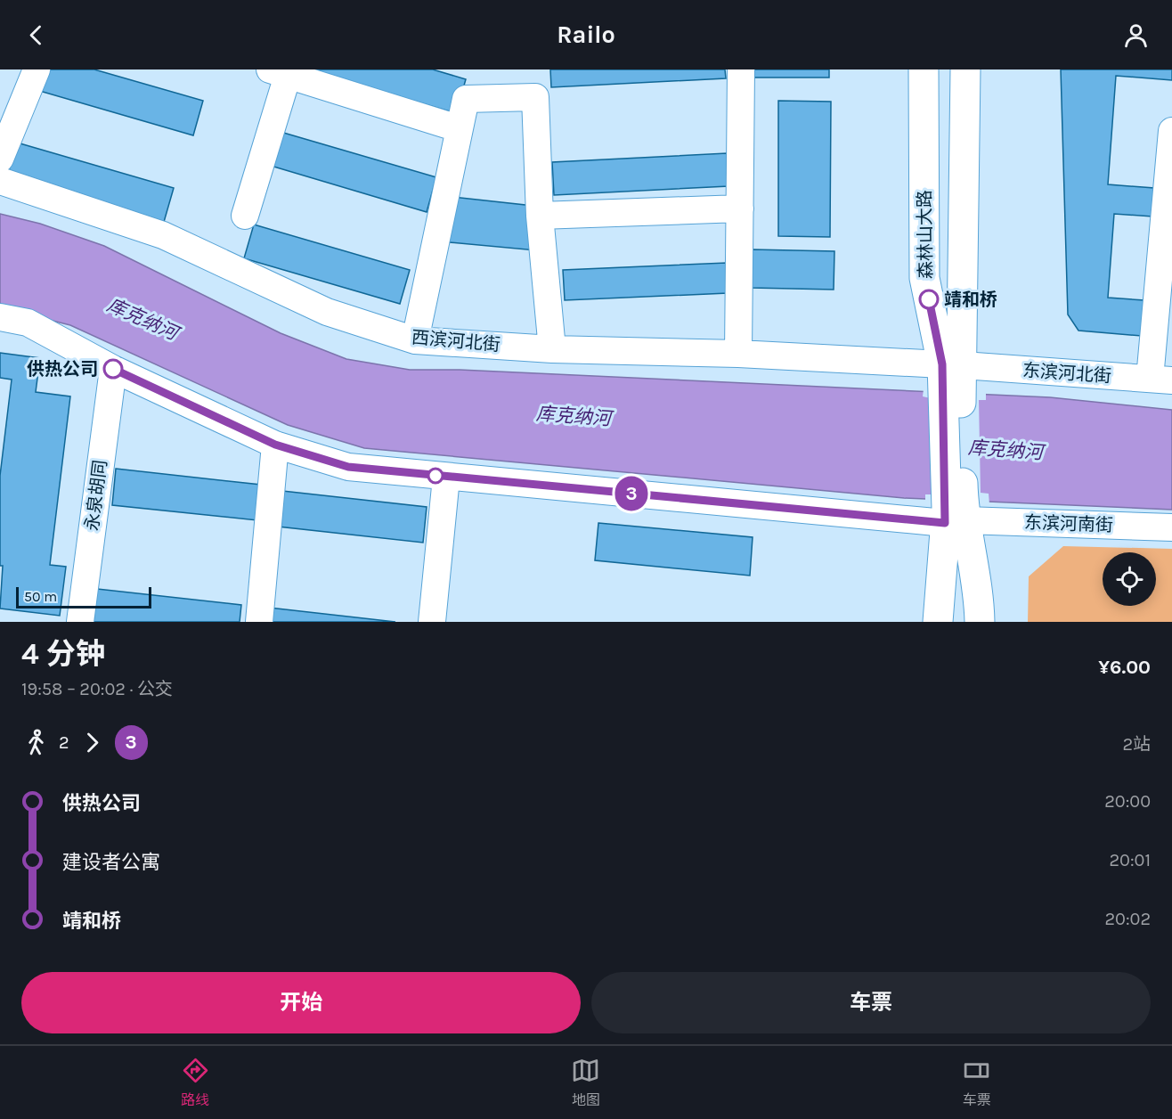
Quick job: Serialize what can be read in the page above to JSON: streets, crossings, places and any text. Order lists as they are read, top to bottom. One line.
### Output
{"streets":{"main road":["森林山大路"],"street":["西滨河北街","东滨河北街","永泉胡同","东滨河南街"]},"crossings":[["森林山大路","西滨河北街"],["森林山大路","东滨河北街"],["森林山大路","东滨河南街"],["西滨河北街","东滨河北街"],["永泉胡同","东滨河南街"]],"water":["库克纳河"],"places":["靖和桥","供热公司"],"lines":["bus line 3"],"scale_bar":"50 m","page":{"header":"Railo","on_map":"3","scale":"50 m","heading":["4 分钟","19:58 – 20:02 · 公交","¥6.00"],"legs":["2","3","2站"],"list":[{"name":"供热公司","value":"20:00"},{"name":"建设者公寓","value":"20:01"},{"name":"靖和桥","value":"20:02"}],"buttons":["开始","车票"],"tabs":["路线","地图","车票"]}}
